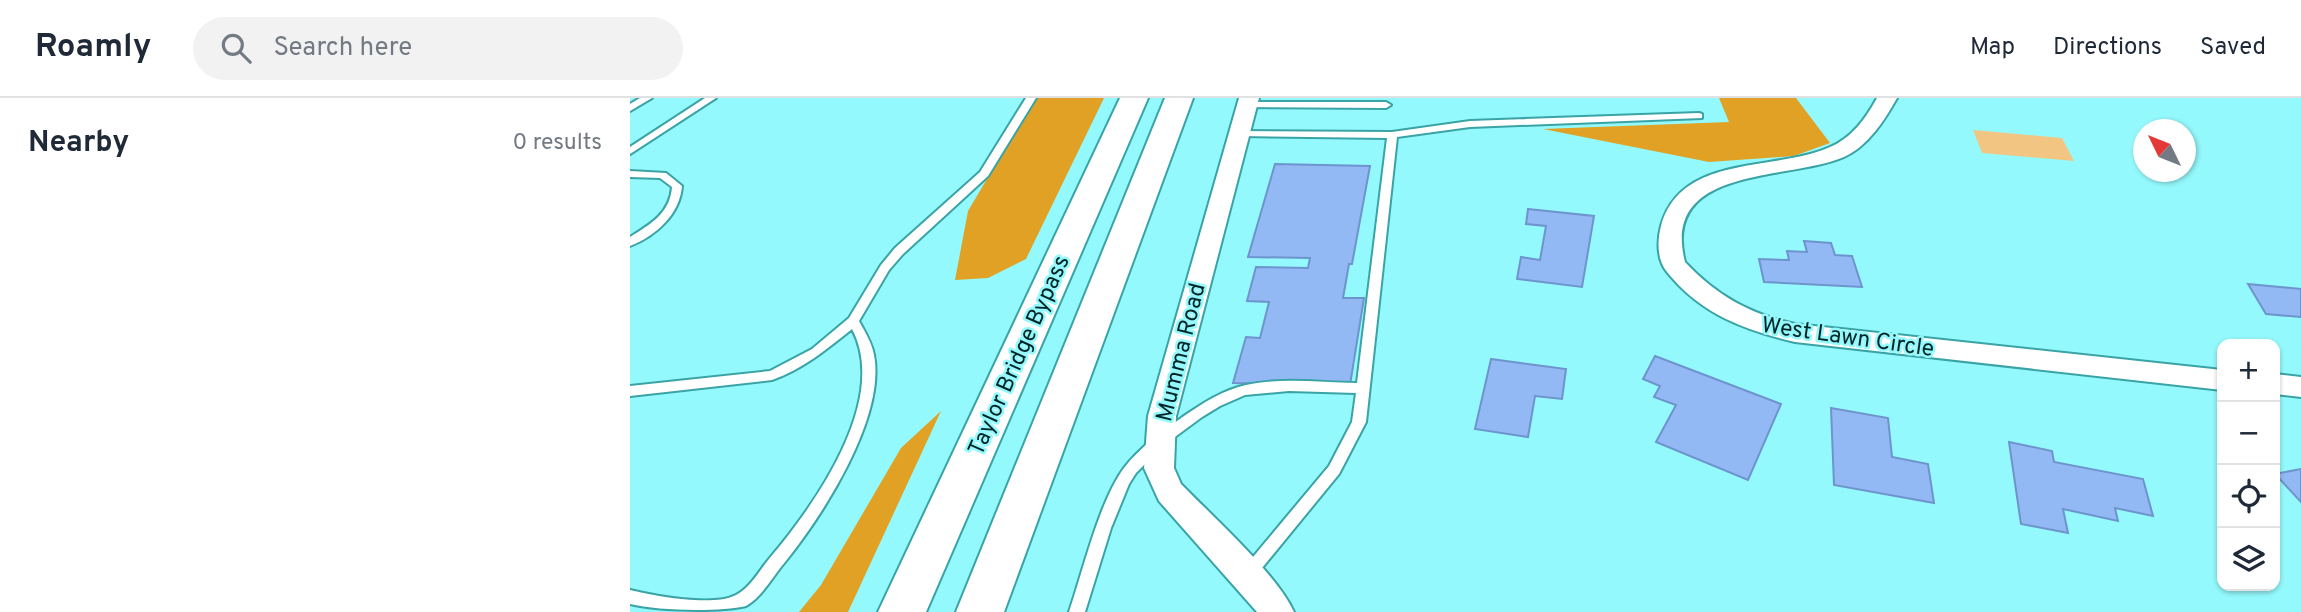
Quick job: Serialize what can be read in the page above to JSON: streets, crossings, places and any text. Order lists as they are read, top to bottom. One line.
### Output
{"streets":{"main road":["Taylor Bridge Bypass"],"street":["West Lawn Circle","Mumma Road"]},"north":"top left","page":{"header":"Roamly","search":"Search here","nav":["Map","Directions","Saved"],"heading":["Nearby","0 results"],"map_buttons":["+","−"]}}
